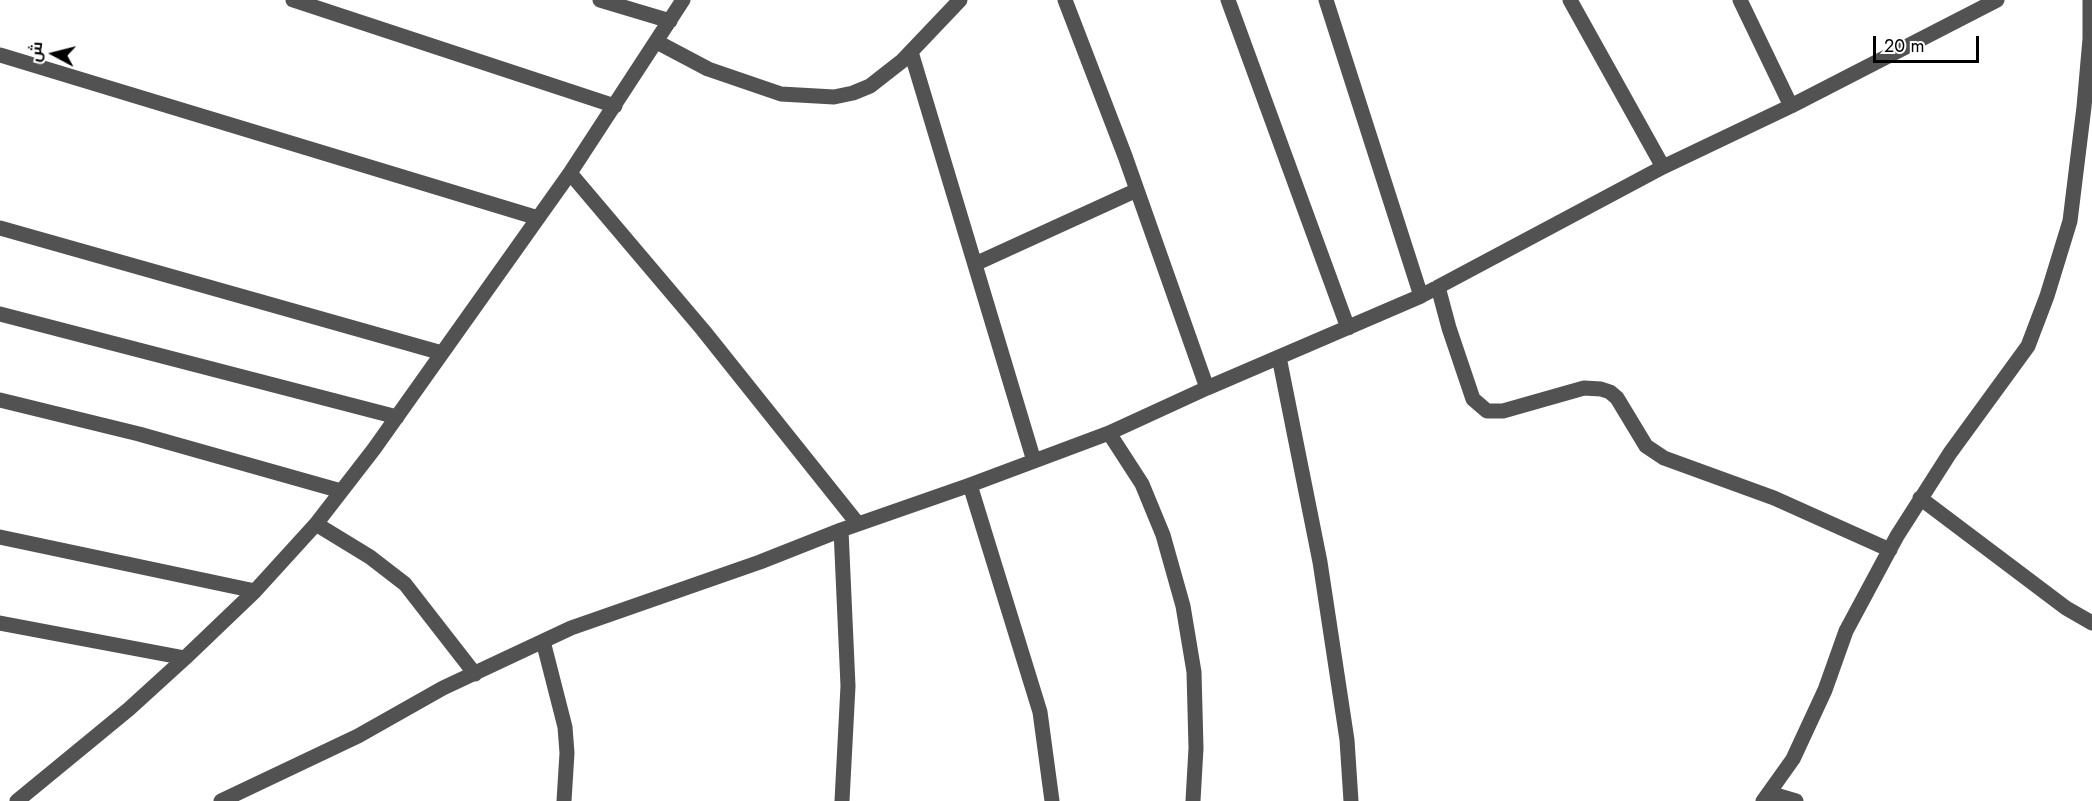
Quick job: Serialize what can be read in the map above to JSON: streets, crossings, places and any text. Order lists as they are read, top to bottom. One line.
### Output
{"scale_bar":"20 m","north":"left"}
